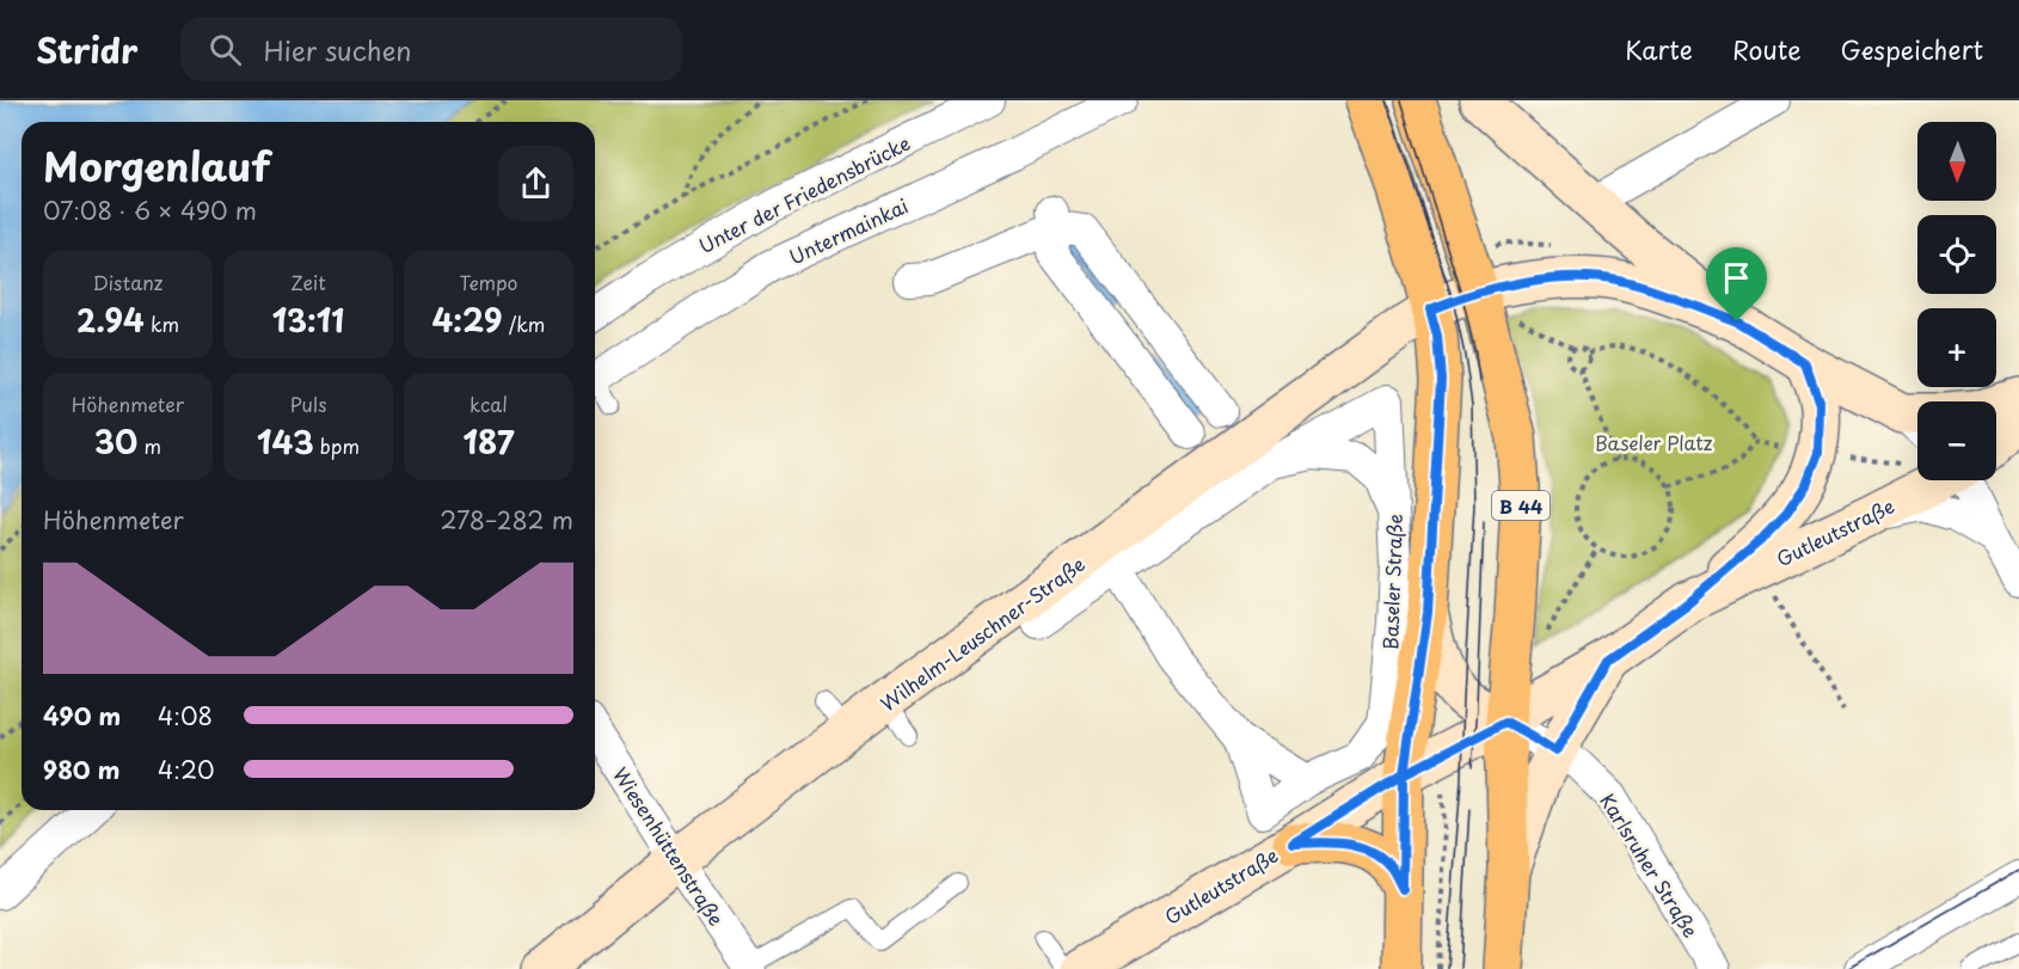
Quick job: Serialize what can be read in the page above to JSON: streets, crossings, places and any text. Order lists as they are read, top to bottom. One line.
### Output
{"streets":{"main road":["B 44","Gutleutstraße","Baseler Straße","Wilhelm-Leuschner-Straße"],"street":["Unter der Friedensbrücke","Untermainkai","Wiesenhüttenstraße","Karlsruher Straße"]},"crossings":[["B 44","Gutleutstraße"],["B 44","Karlsruher Straße"],["Gutleutstraße","Baseler Straße"],["Gutleutstraße","Karlsruher Straße"],["Baseler Straße","Wilhelm-Leuschner-Straße"],["Wilhelm-Leuschner-Straße","Wiesenhüttenstraße"]],"parks":["Baseler Platz"],"north":"bottom","page":{"header":"Stridr","search":"Hier suchen","nav":["Karte","Route","Gespeichert"],"map_buttons":["+","−"],"heading":["Morgenlauf","07:08 · 6 × 490 m"],"stats":[["Distanz","2.94 km"],["Zeit","13:11"],["Tempo","4:29 /km"],["Höhenmeter","30 m"],["Puls","143 bpm"],["kcal","187"]],"chart":["Höhenmeter","278–282 m"],"list":[{"name":"490 m","note":"4:08"},{"name":"980 m","note":"4:20"}]}}
